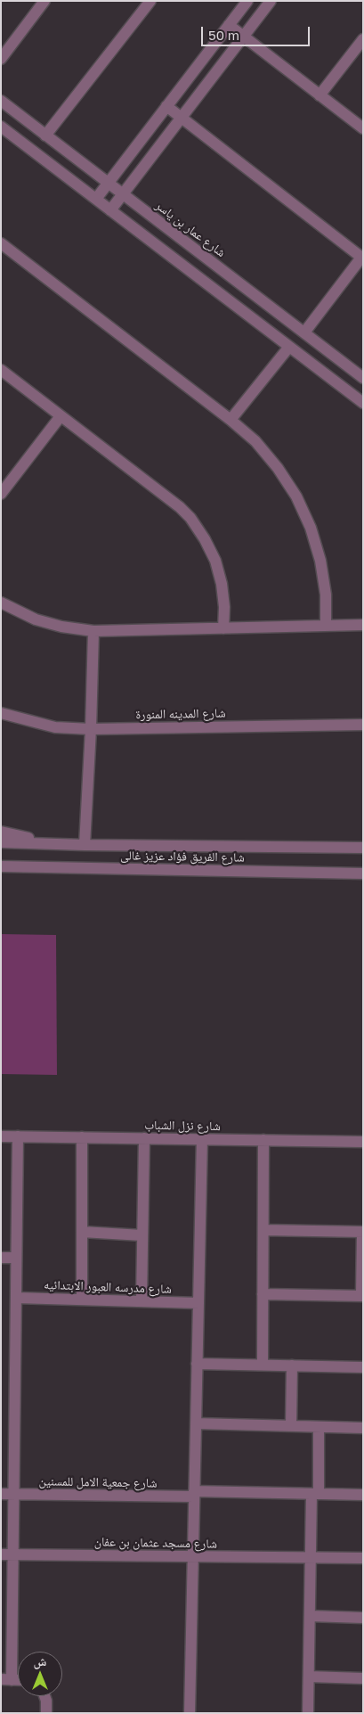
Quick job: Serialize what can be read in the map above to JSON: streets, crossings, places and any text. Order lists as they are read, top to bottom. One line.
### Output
{"streets":{"street":["شارع عمار بن ياسر","شارع المدينه المنورة","شارع الفريق فؤاد عزيز غالى","شارع نزل الشباب","شارع مدرسه العبور الابتدائيه","شارع جمعية الامل للمسنين","شارع مسجد عثمان بن عفان"]},"scale_bar":"50 m","north":"top"}
